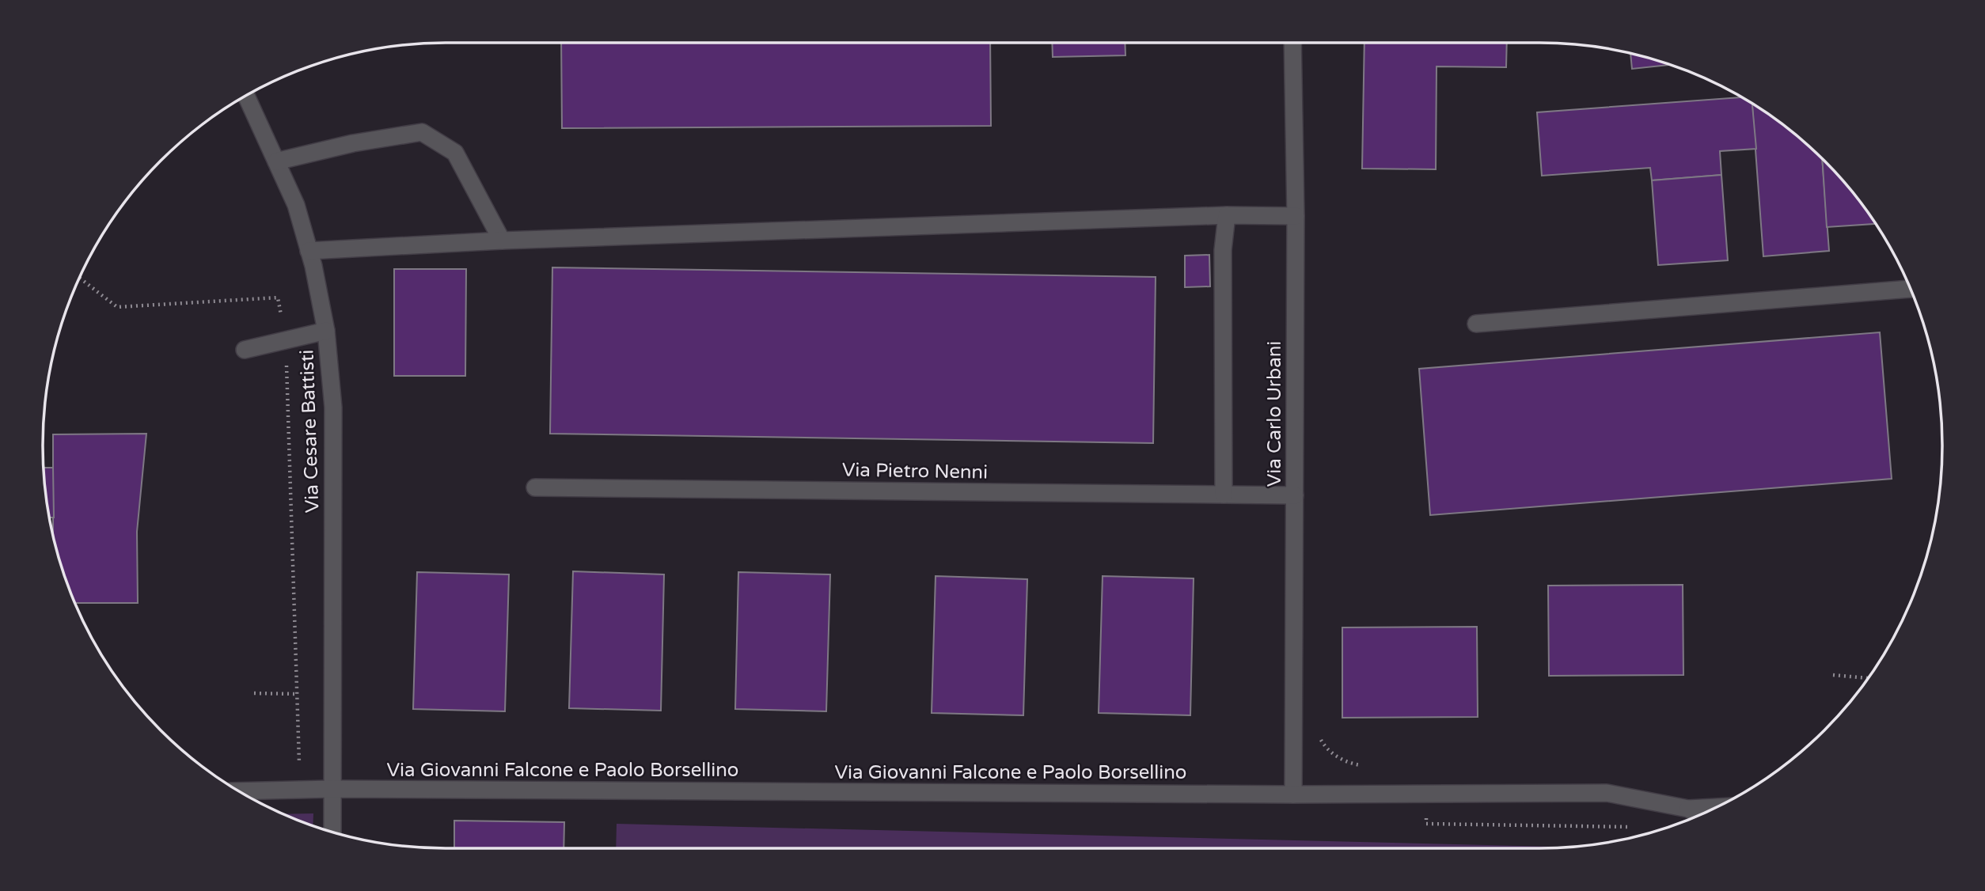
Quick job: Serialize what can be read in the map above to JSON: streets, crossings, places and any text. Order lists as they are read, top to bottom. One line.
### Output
{"streets":{"street":["Via Carlo Urbani","Via Cesare Battisti","Via Pietro Nenni","Via Giovanni Falcone e Paolo Borsellino"]},"crossings":[["Via Carlo Urbani","Via Pietro Nenni"],["Via Carlo Urbani","Via Giovanni Falcone e Paolo Borsellino"],["Via Cesare Battisti","Via Giovanni Falcone e Paolo Borsellino"]]}
